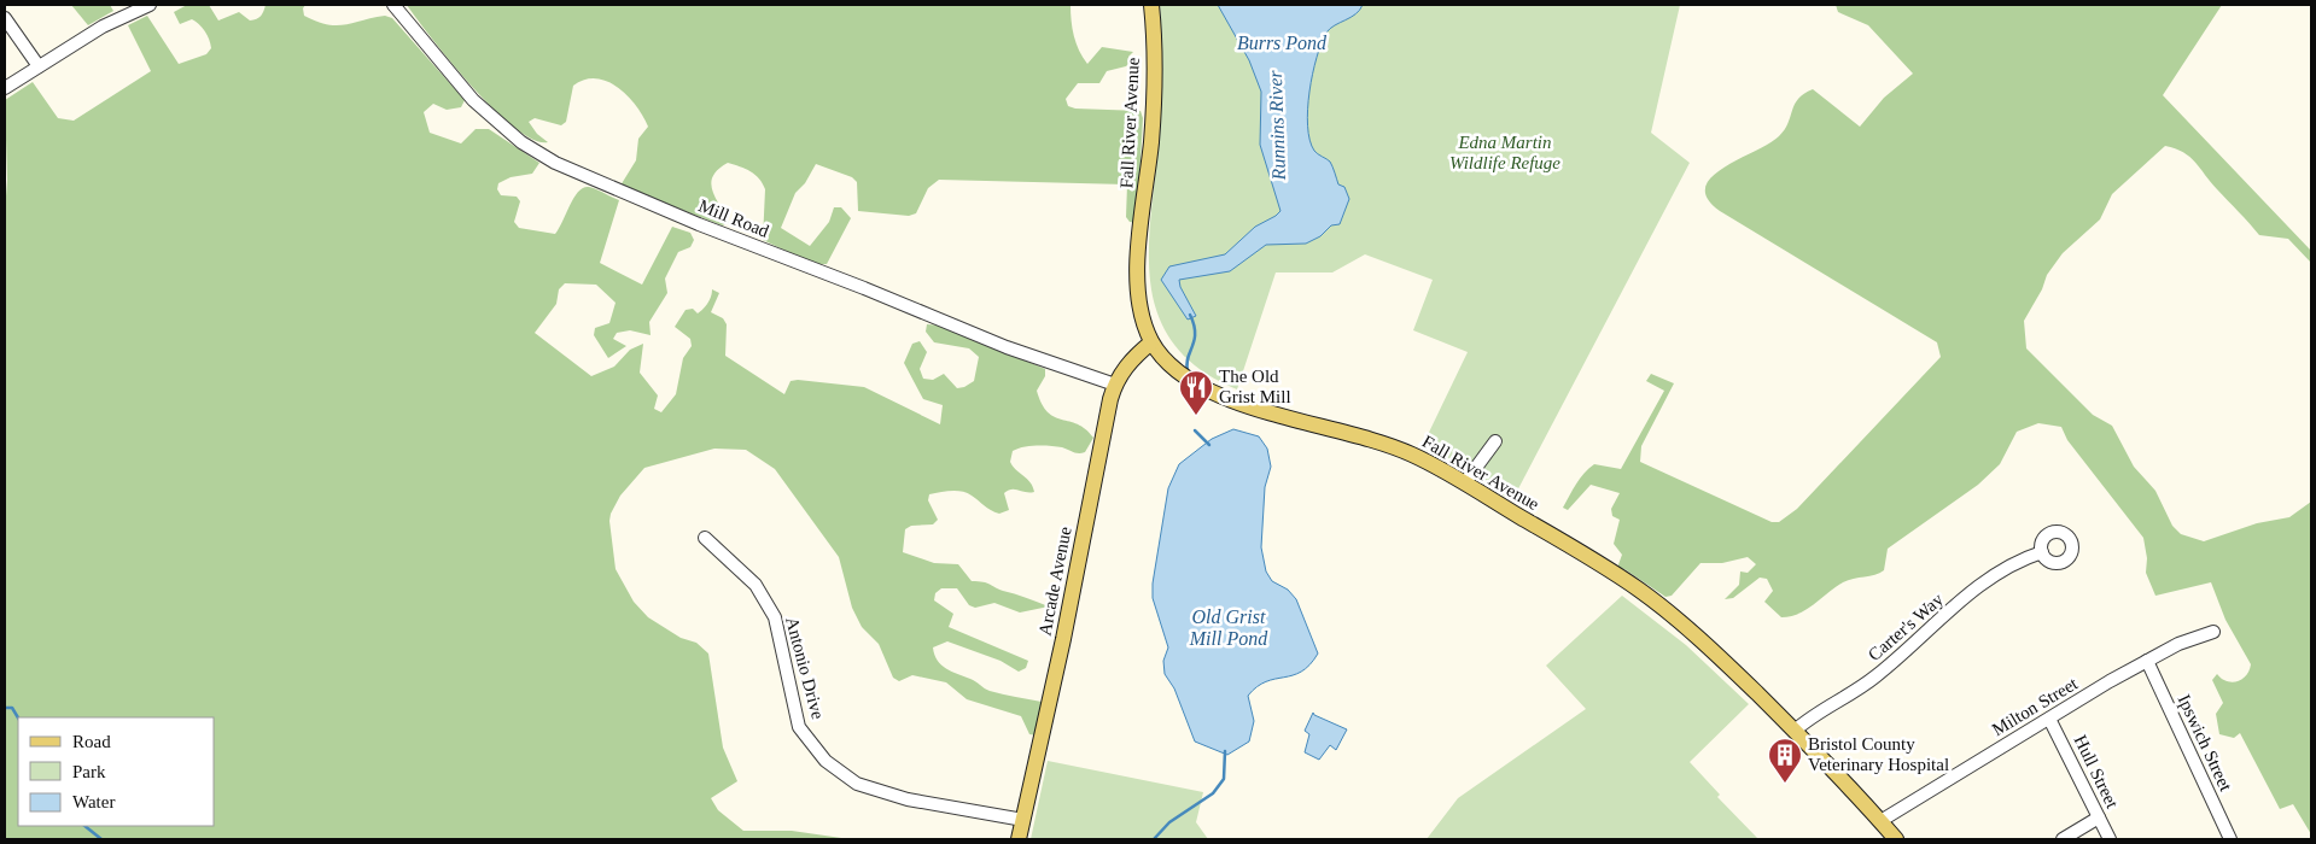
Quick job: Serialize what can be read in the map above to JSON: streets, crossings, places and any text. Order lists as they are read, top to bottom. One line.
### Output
{"streets":{"main road":["Fall River Avenue","Arcade Avenue"],"street":["Mill Road","Carter's Way","Antonio Drive","Milton Street","Ipswich Street","Hull Street"]},"crossings":[["Fall River Avenue","Arcade Avenue"],["Fall River Avenue","Carter's Way"],["Fall River Avenue","Milton Street"],["Mill Road","Arcade Avenue"],["Arcade Avenue","Antonio Drive"],["Milton Street","Ipswich Street"],["Milton Street","Hull Street"]],"water":["Burrs Pond","Runnins River","Old Grist Mill Pond"],"parks":["Edna Martin Wildlife Refuge"],"places":{"restaurant":["The Old Grist Mill"],"building":["Bristol County Veterinary Hospital"]},"legend":["Road","Park","Water"]}
